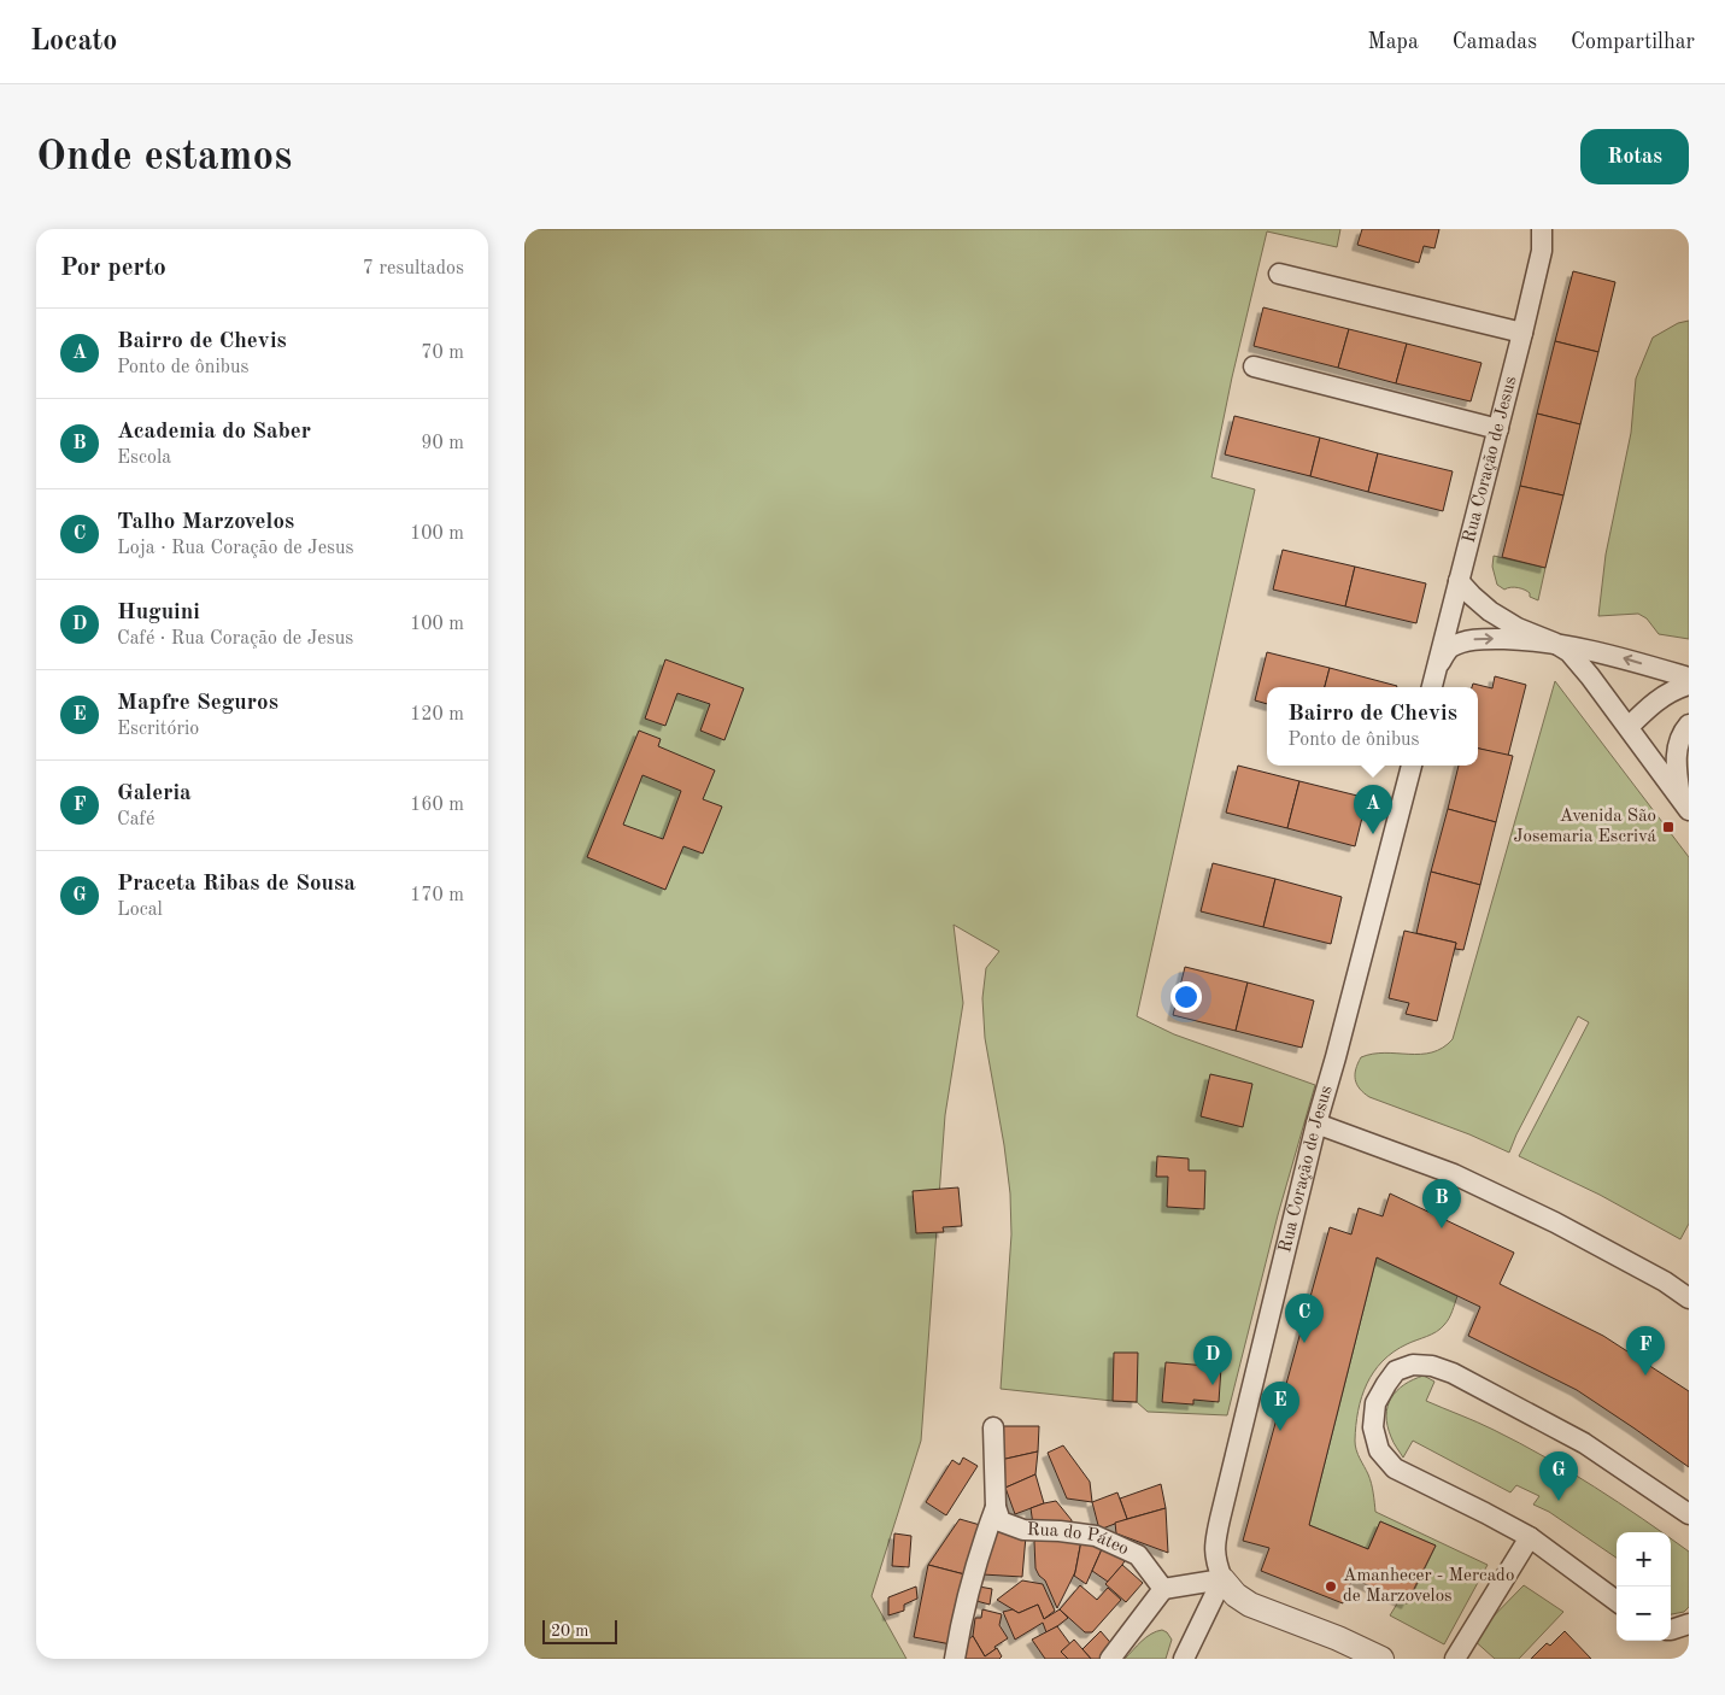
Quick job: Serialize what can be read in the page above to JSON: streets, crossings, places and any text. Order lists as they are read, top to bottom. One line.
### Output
{"streets":{"street":["Rua Coração de Jesus","Rua do Páteo"]},"places":{"transit":["Avenida São Josemaria Escrivá"],"other":["Amanhecer - Mercado de Marzovelos"]},"scale_bar":"20 m","page":{"header":"Locato","nav":["Mapa","Camadas","Compartilhar"],"buttons":"Rotas","title":"Onde estamos","heading":["Por perto","7 resultados"],"list":[{"mark":"A","name":"Bairro de Chevis","note":"Ponto de ônibus","value":"70 m"},{"mark":"B","name":"Academia do Saber","note":"Escola","value":"90 m"},{"mark":"C","name":"Talho Marzovelos","note":"Loja · Rua Coração de Jesus","value":"100 m"},{"mark":"D","name":"Huguini","note":"Café · Rua Coração de Jesus","value":"100 m"},{"mark":"E","name":"Mapfre Seguros","note":"Escritório","value":"120 m"},{"mark":"F","name":"Galeria","note":"Café","value":"160 m"},{"mark":"G","name":"Praceta Ribas de Sousa","note":"Local","value":"170 m"}],"popup":["Bairro de Chevis","Ponto de ônibus"],"pins":["A","B","C","F","D","E","G"],"map_buttons":["+","−"],"scale":"20 m"}}
